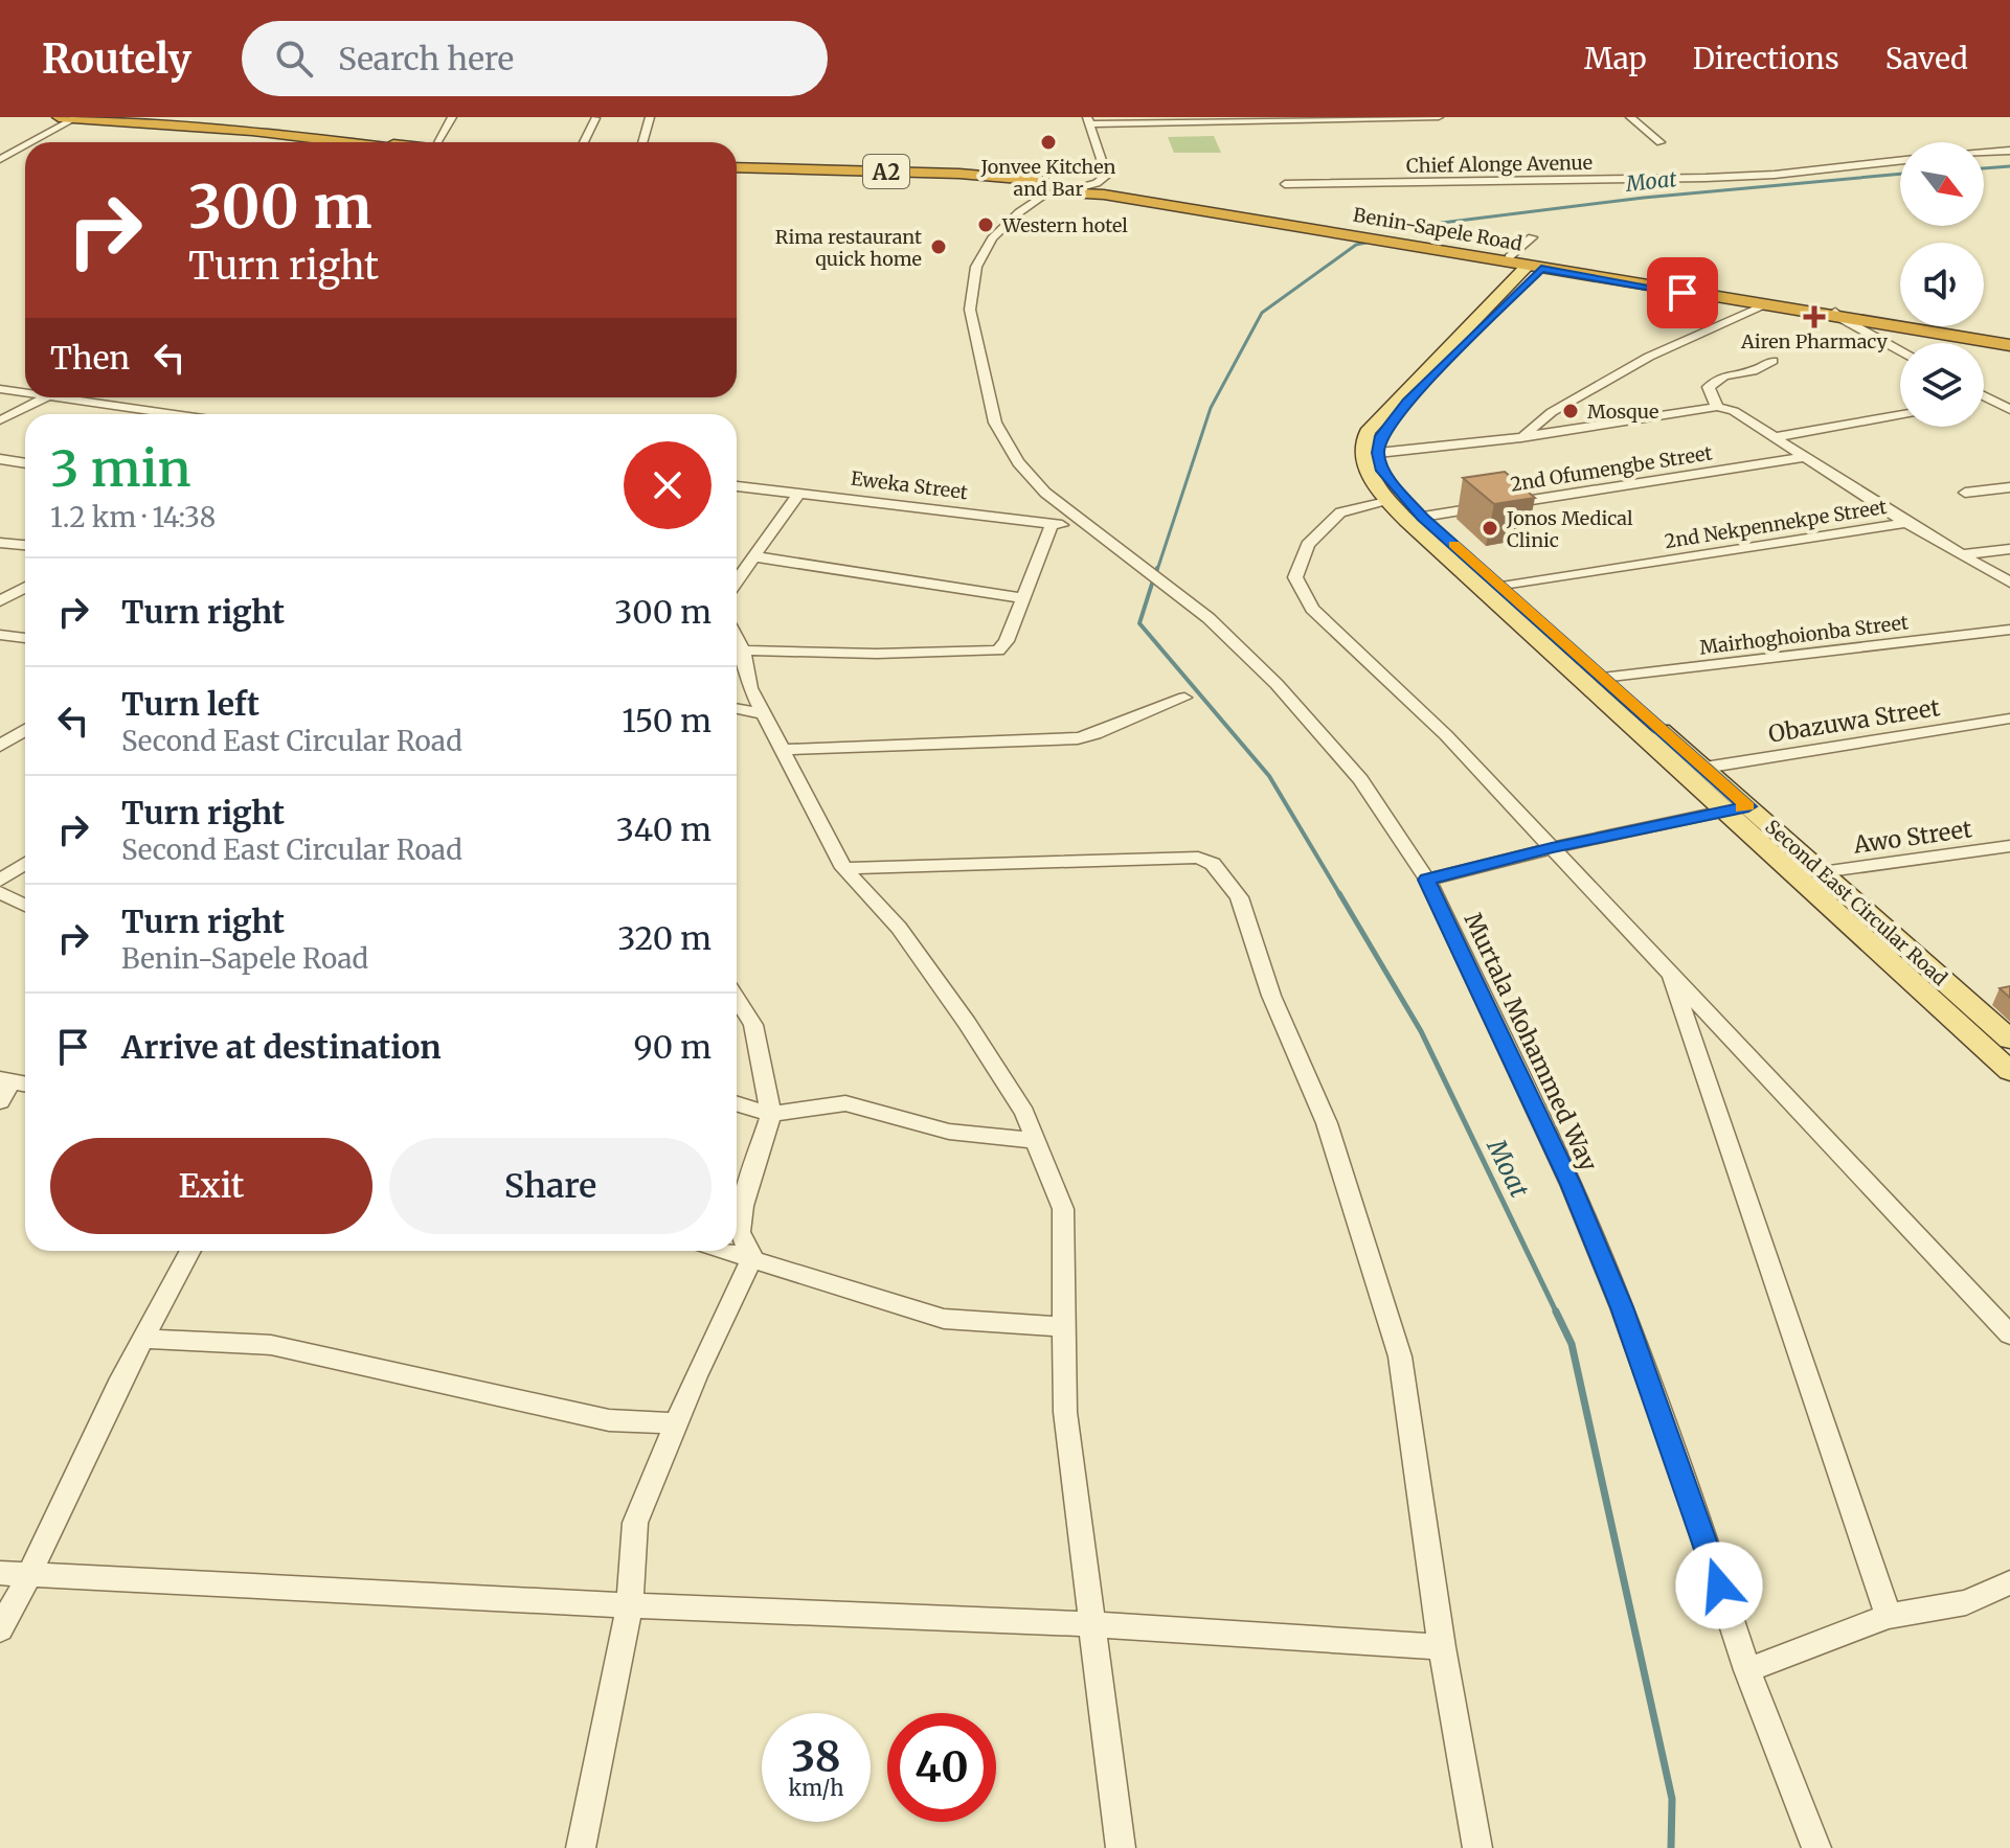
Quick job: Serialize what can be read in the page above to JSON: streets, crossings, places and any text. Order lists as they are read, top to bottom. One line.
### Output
{"streets":{"highway":["A2","Benin-Sapele Road"],"main road":["Second East Circular Road"],"street":["Chief Alonge Avenue","2nd Ofumengbe Street","Eweka Street","2nd Nekpennekpe Street","Mairhoghoionba Street","Obazuwa Street","Awo Street","Murtala Mohammed Way"]},"crossings":[["A2","Benin-Sapele Road"],["Benin-Sapele Road","Second East Circular Road"],["2nd Ofumengbe Street","Second East Circular Road"],["Eweka Street","Murtala Mohammed Way"],["2nd Nekpennekpe Street","Second East Circular Road"],["Mairhoghoionba Street","Second East Circular Road"],["Obazuwa Street","Second East Circular Road"],["Awo Street","Second East Circular Road"]],"water":["Moat"],"places":{"other":["Jonvee Kitchen and Bar","Western hotel","Rima restaurant quick home","Mosque","Jonos Medical Clinic"],"health":["Airen Pharmacy"]},"north":"bottom right","page":{"header":"Routely","search":"Search here","nav":["Map","Directions","Saved"],"turn":["300 m","Turn right"],"then":"Then","heading":["3 min","1.2 km · 14:38"],"list":[{"name":"Turn right","value":"300 m"},{"name":"Turn left","note":"Second East Circular Road","value":"150 m"},{"name":"Turn right","note":"Second East Circular Road","value":"340 m"},{"name":"Turn right","note":"Benin-Sapele Road","value":"320 m"},{"name":"Arrive at destination","value":"90 m"}],"buttons":["Exit","Share"],"speed":"38 km/h","limit":"40"}}
